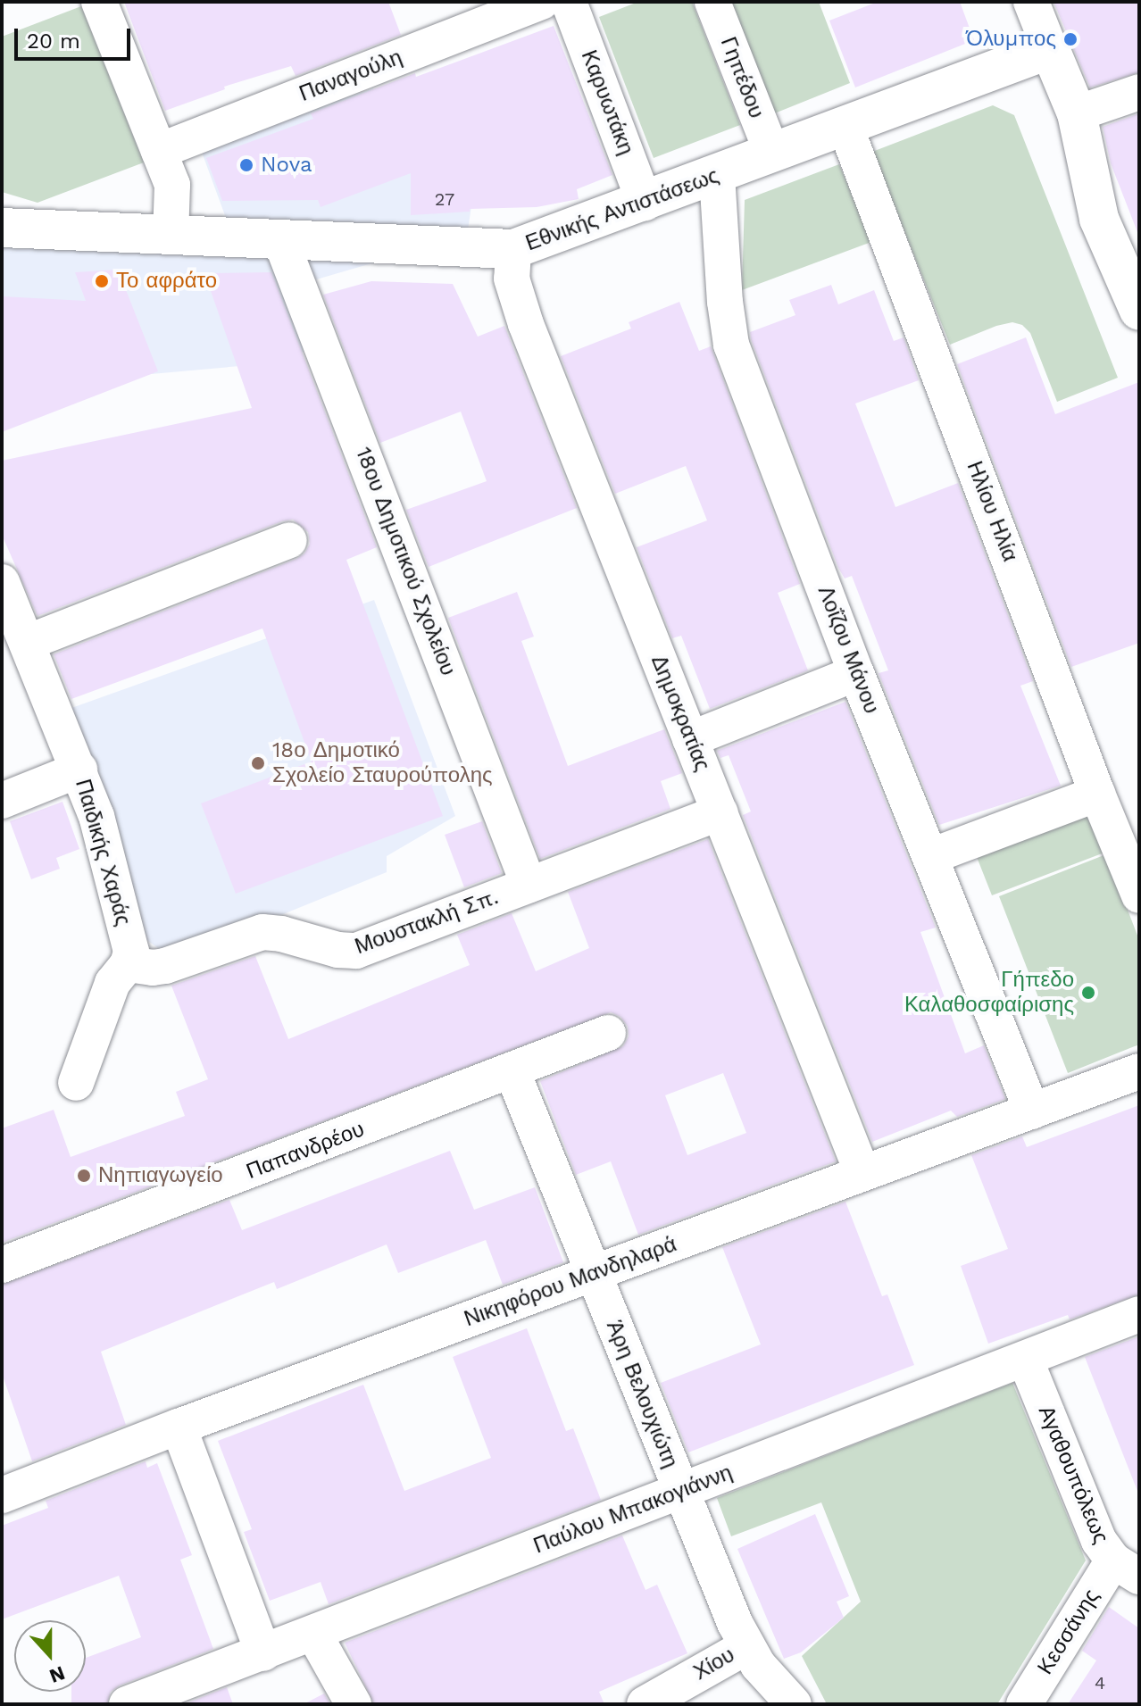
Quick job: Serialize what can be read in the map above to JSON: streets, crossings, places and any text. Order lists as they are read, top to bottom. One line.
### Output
{"streets":{"main road":["Εθνικής Αντιστάσεως"],"street":["Παναγούλη","Γηπέδου","Καρυωτάκη","Ηλίου Ηλία","18ου Δημοτικού Σχολείου","Λοΐζου Μάνου","Δημοκρατίας","Παιδικής Χαράς","Μουστακλή Σπ.","Παπανδρέου","Νικηφόρου Μανδηλαρά","Άρη Βελουχιώτη","Αγαθουπόλεως","Παύλου Μπακογιάννη","Κεσσάνης","Χίου"]},"crossings":[["Γηπέδου","Εθνικής Αντιστάσεως"],["Καρυωτάκη","Εθνικής Αντιστάσεως"],["Εθνικής Αντιστάσεως","Ηλίου Ηλία"],["Εθνικής Αντιστάσεως","18ου Δημοτικού Σχολείου"],["Εθνικής Αντιστάσεως","Λοΐζου Μάνου"],["Εθνικής Αντιστάσεως","Δημοκρατίας"],["18ου Δημοτικού Σχολείου","Μουστακλή Σπ."],["Λοΐζου Μάνου","Νικηφόρου Μανδηλαρά"],["Δημοκρατίας","Μουστακλή Σπ."],["Δημοκρατίας","Νικηφόρου Μανδηλαρά"],["Παιδικής Χαράς","Μουστακλή Σπ."],["Παπανδρέου","Άρη Βελουχιώτη"],["Νικηφόρου Μανδηλαρά","Άρη Βελουχιώτη"],["Άρη Βελουχιώτη","Παύλου Μπακογιάννη"],["Άρη Βελουχιώτη","Χίου"],["Αγαθουπόλεως","Παύλου Μπακογιάννη"],["Αγαθουπόλεως","Κεσσάνης"]],"places":["Όλυμπος","Nova","Το αφράτο","18ο Δημοτικό Σχολείο Σταυρούπολης","Γήπεδο Καλαθοσφαίρισης","Νηπιαγωγείο"],"house_numbers":["27","4"],"scale_bar":"20 m","north":"bottom"}
